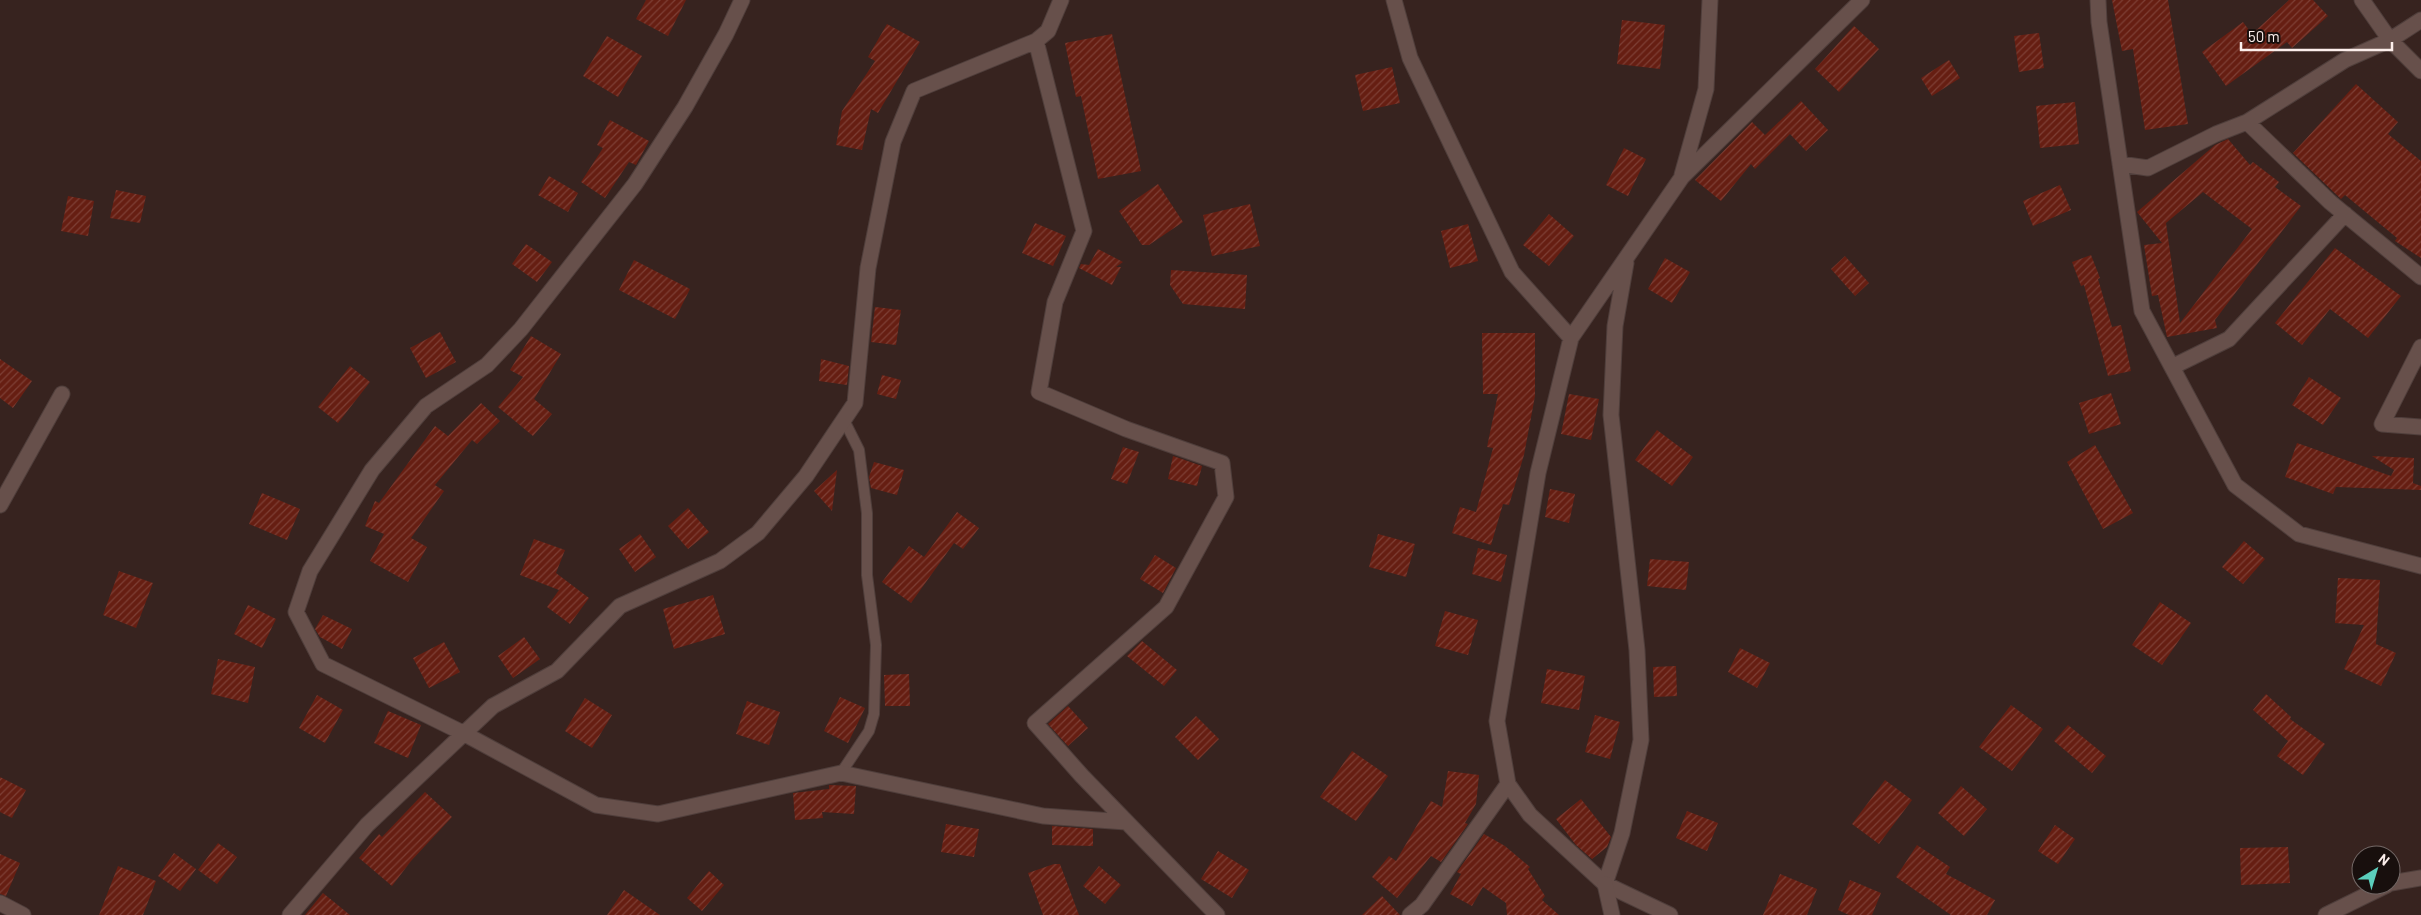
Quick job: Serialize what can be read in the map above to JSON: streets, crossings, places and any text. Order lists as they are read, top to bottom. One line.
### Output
{"scale_bar":"50 m","north":"top right"}
